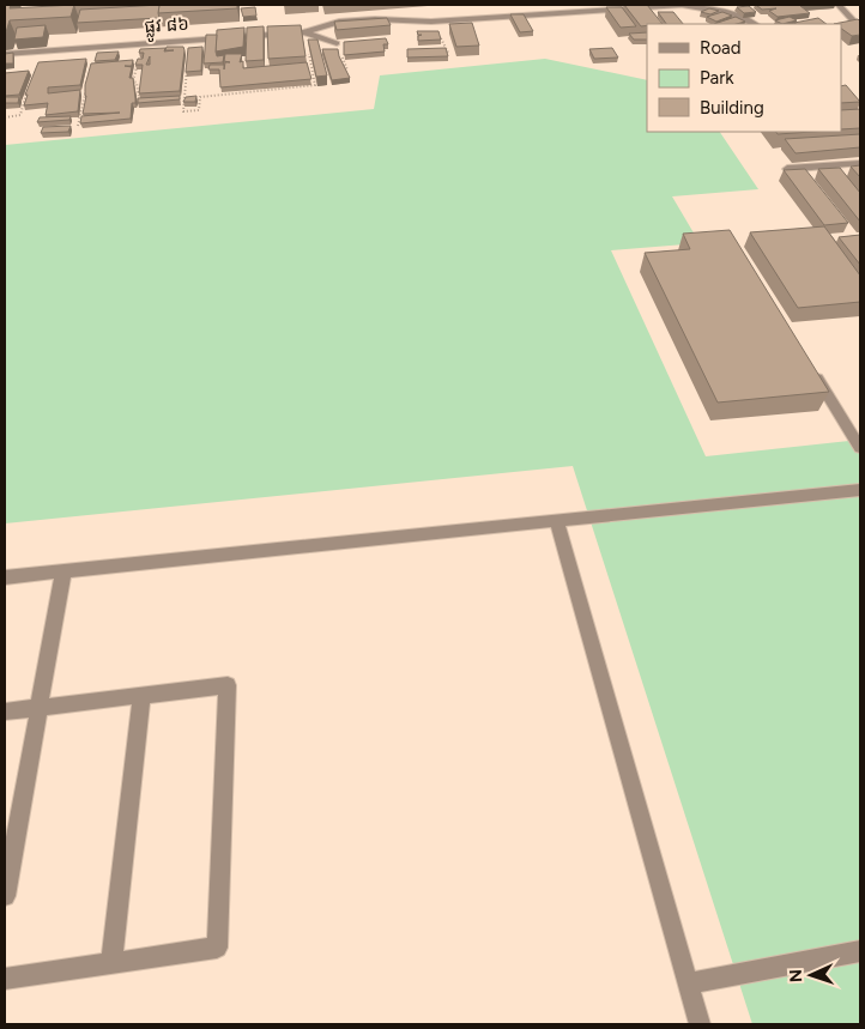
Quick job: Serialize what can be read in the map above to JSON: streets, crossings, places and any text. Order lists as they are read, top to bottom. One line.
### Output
{"streets":{"street":["ផ្លូវ ៨៦"]},"legend":["Road","Park","Building"],"north":"left"}
